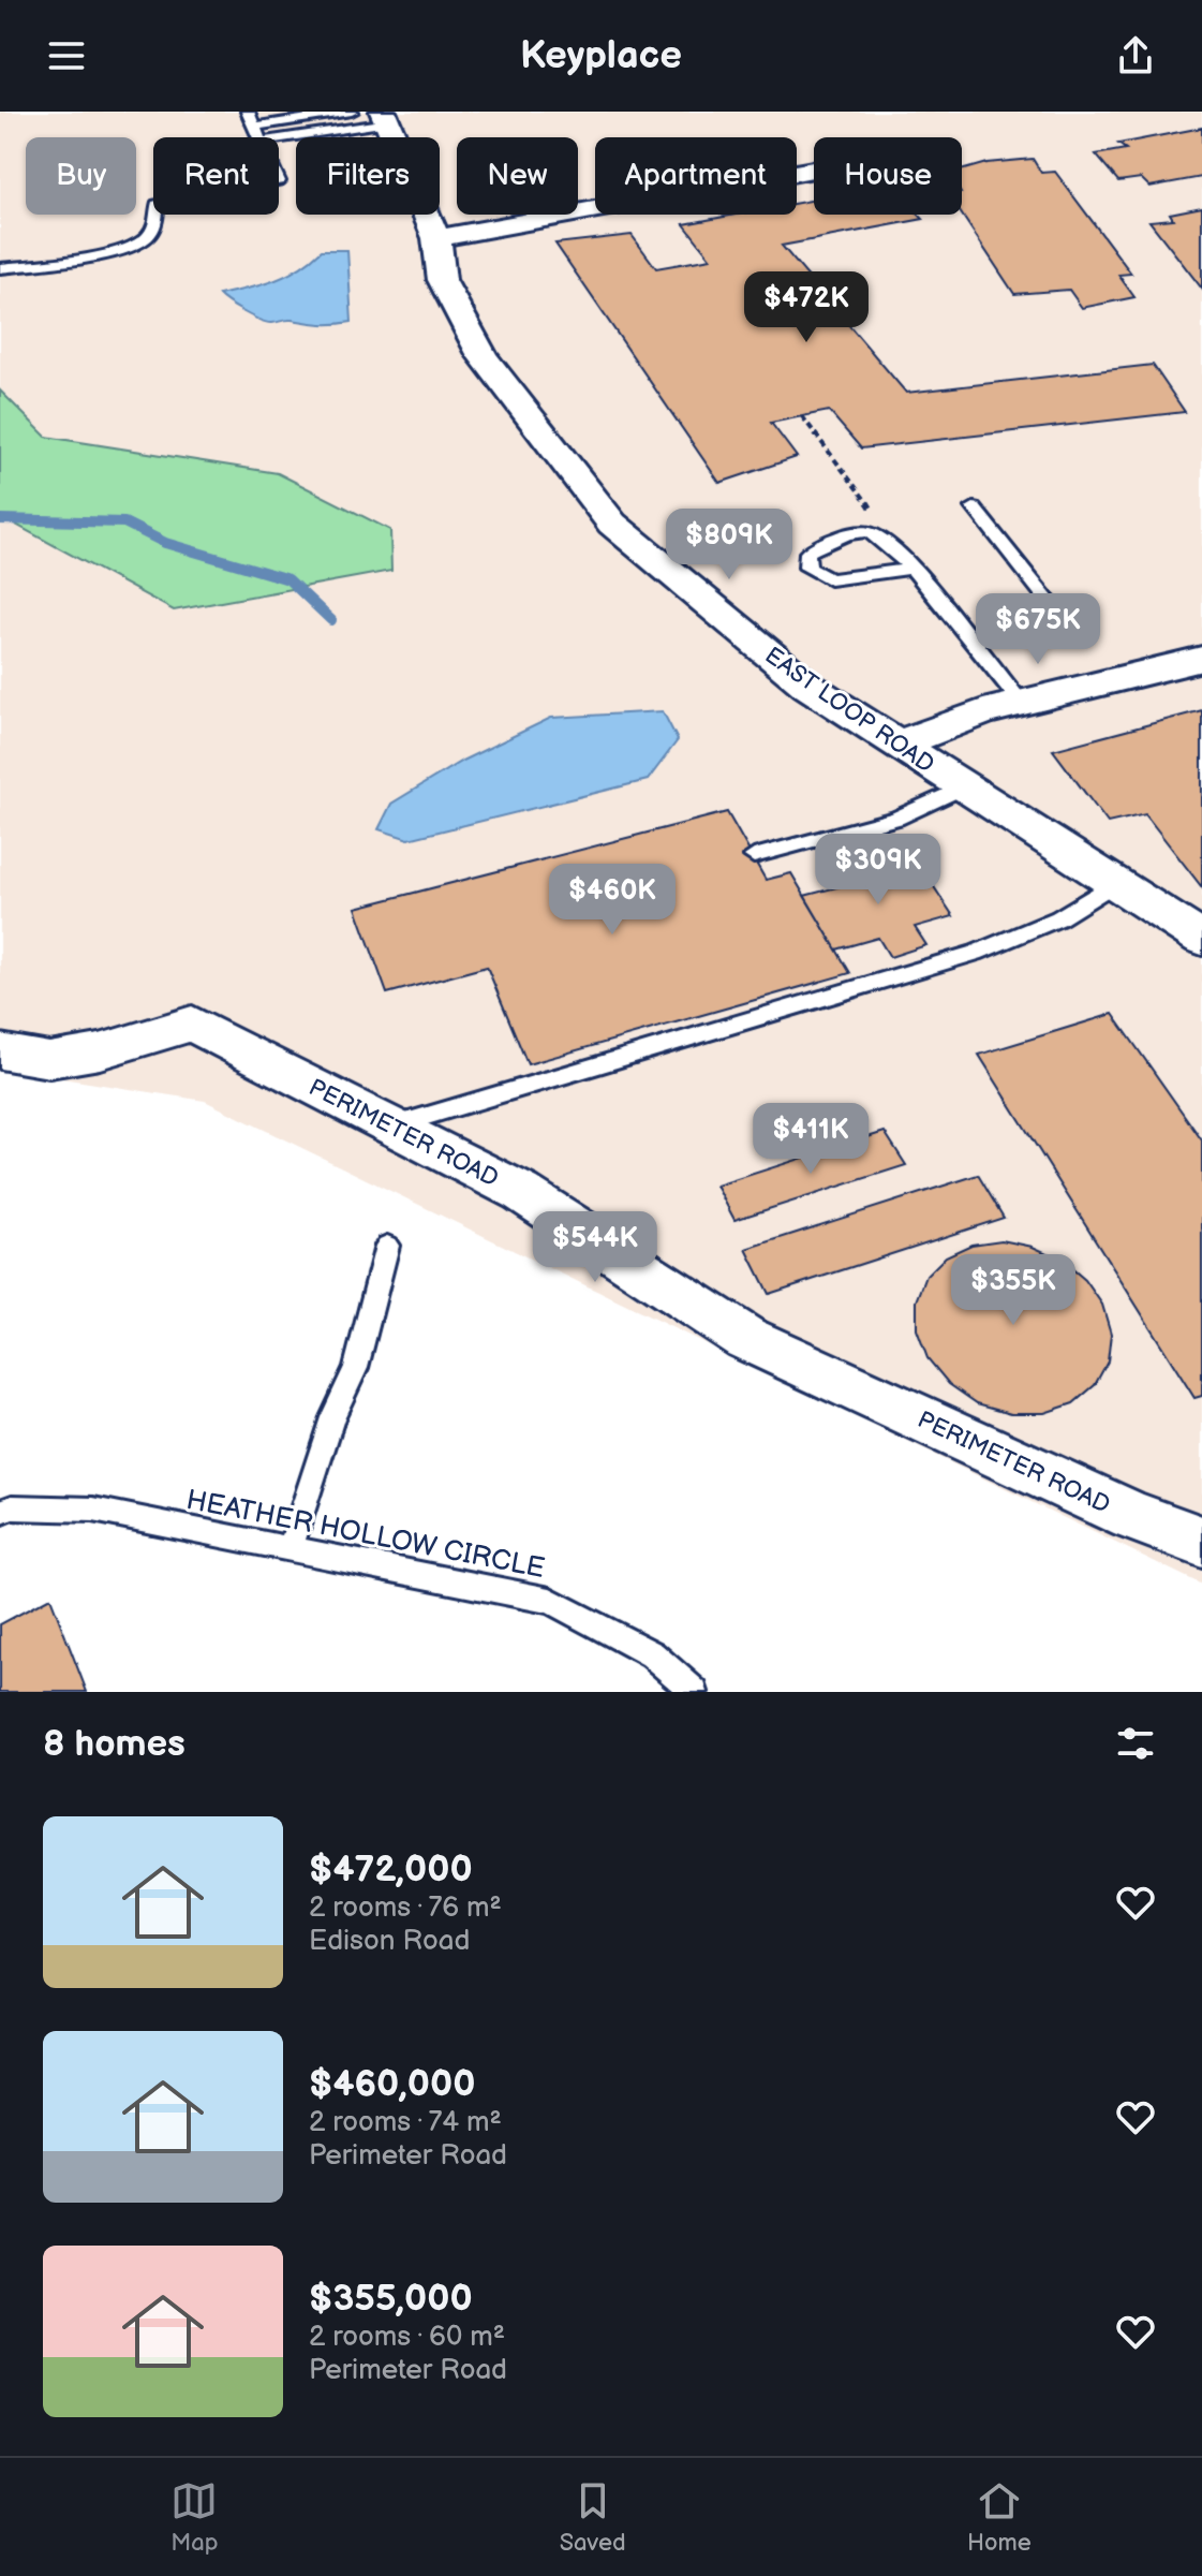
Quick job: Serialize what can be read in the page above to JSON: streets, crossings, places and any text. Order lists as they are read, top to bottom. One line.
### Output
{"streets":{"street":["EAST LOOP ROAD","PERIMETER ROAD"],"lane":["HEATHER HOLLOW CIRCLE"]},"page":{"header":"Keyplace","chip":["Buy","Rent","Filters","New","Apartment","House"],"price":["$472K","$809K","$675K","$309K","$460K","$411K","$544K","$355K"],"heading":"8 homes","list":[{"name":"$472,000","note":"2 rooms · 76 m² · Edison Road"},{"name":"$460,000","note":"2 rooms · 74 m² · Perimeter Road"},{"name":"$355,000","note":"2 rooms · 60 m² · Perimeter Road"}],"tabs":["Map","Saved","Home"]}}
